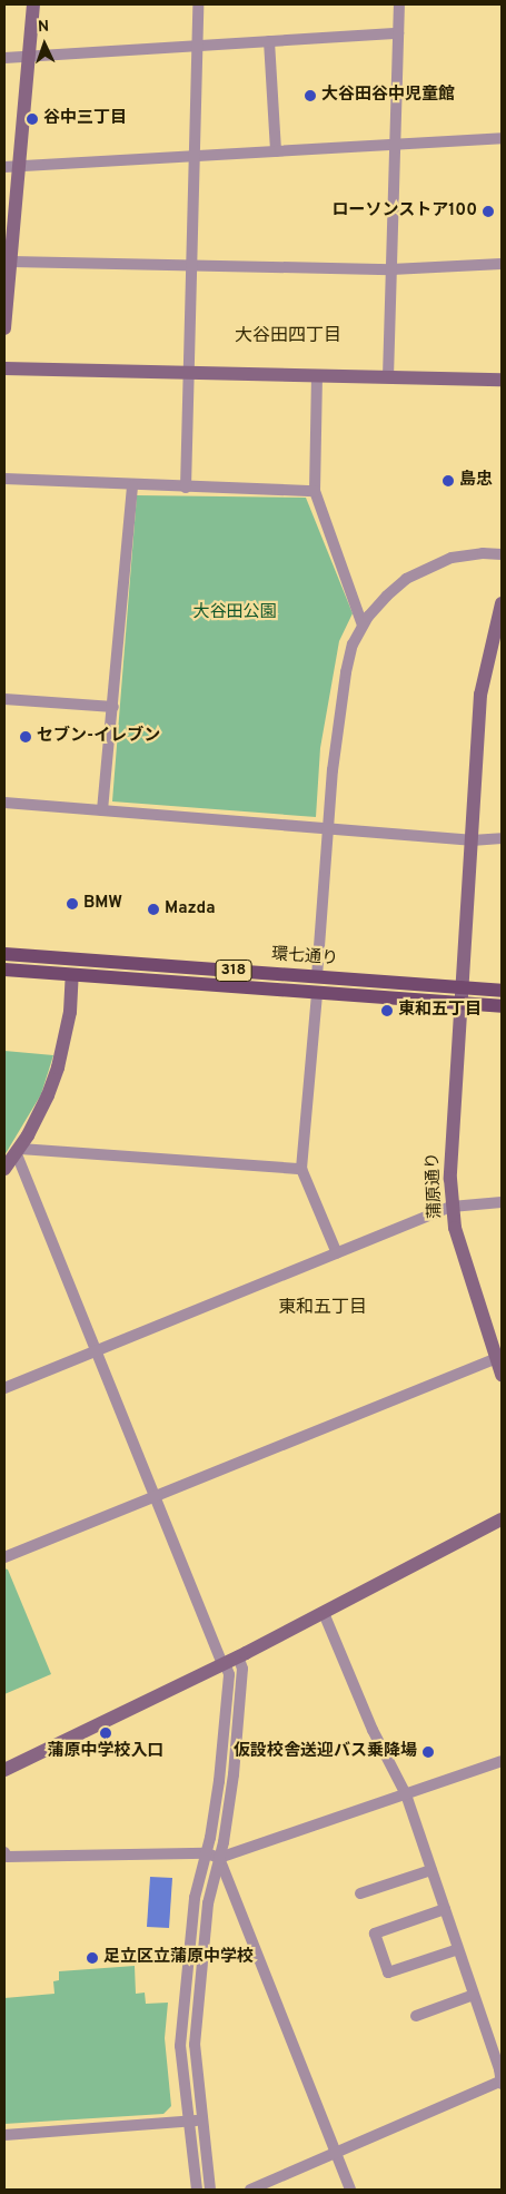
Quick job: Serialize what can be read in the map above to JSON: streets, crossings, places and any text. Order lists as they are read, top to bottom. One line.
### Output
{"streets":{"main road":["環七通り","318"],"street":["蒲原通り"]},"crossings":[["環七通り","蒲原通り"],["318","蒲原通り"]],"districts":["大谷田四丁目","東和五丁目"],"parks":["大谷田公園"],"places":["大谷田谷中児童館","谷中三丁目","ローソンストア100","島忠","セブン-イレブン","BMW","Mazda","東和五丁目","蒲原中学校入口","仮設校舎送迎バス乗降場","足立区立蒲原中学校"],"north":"top"}
